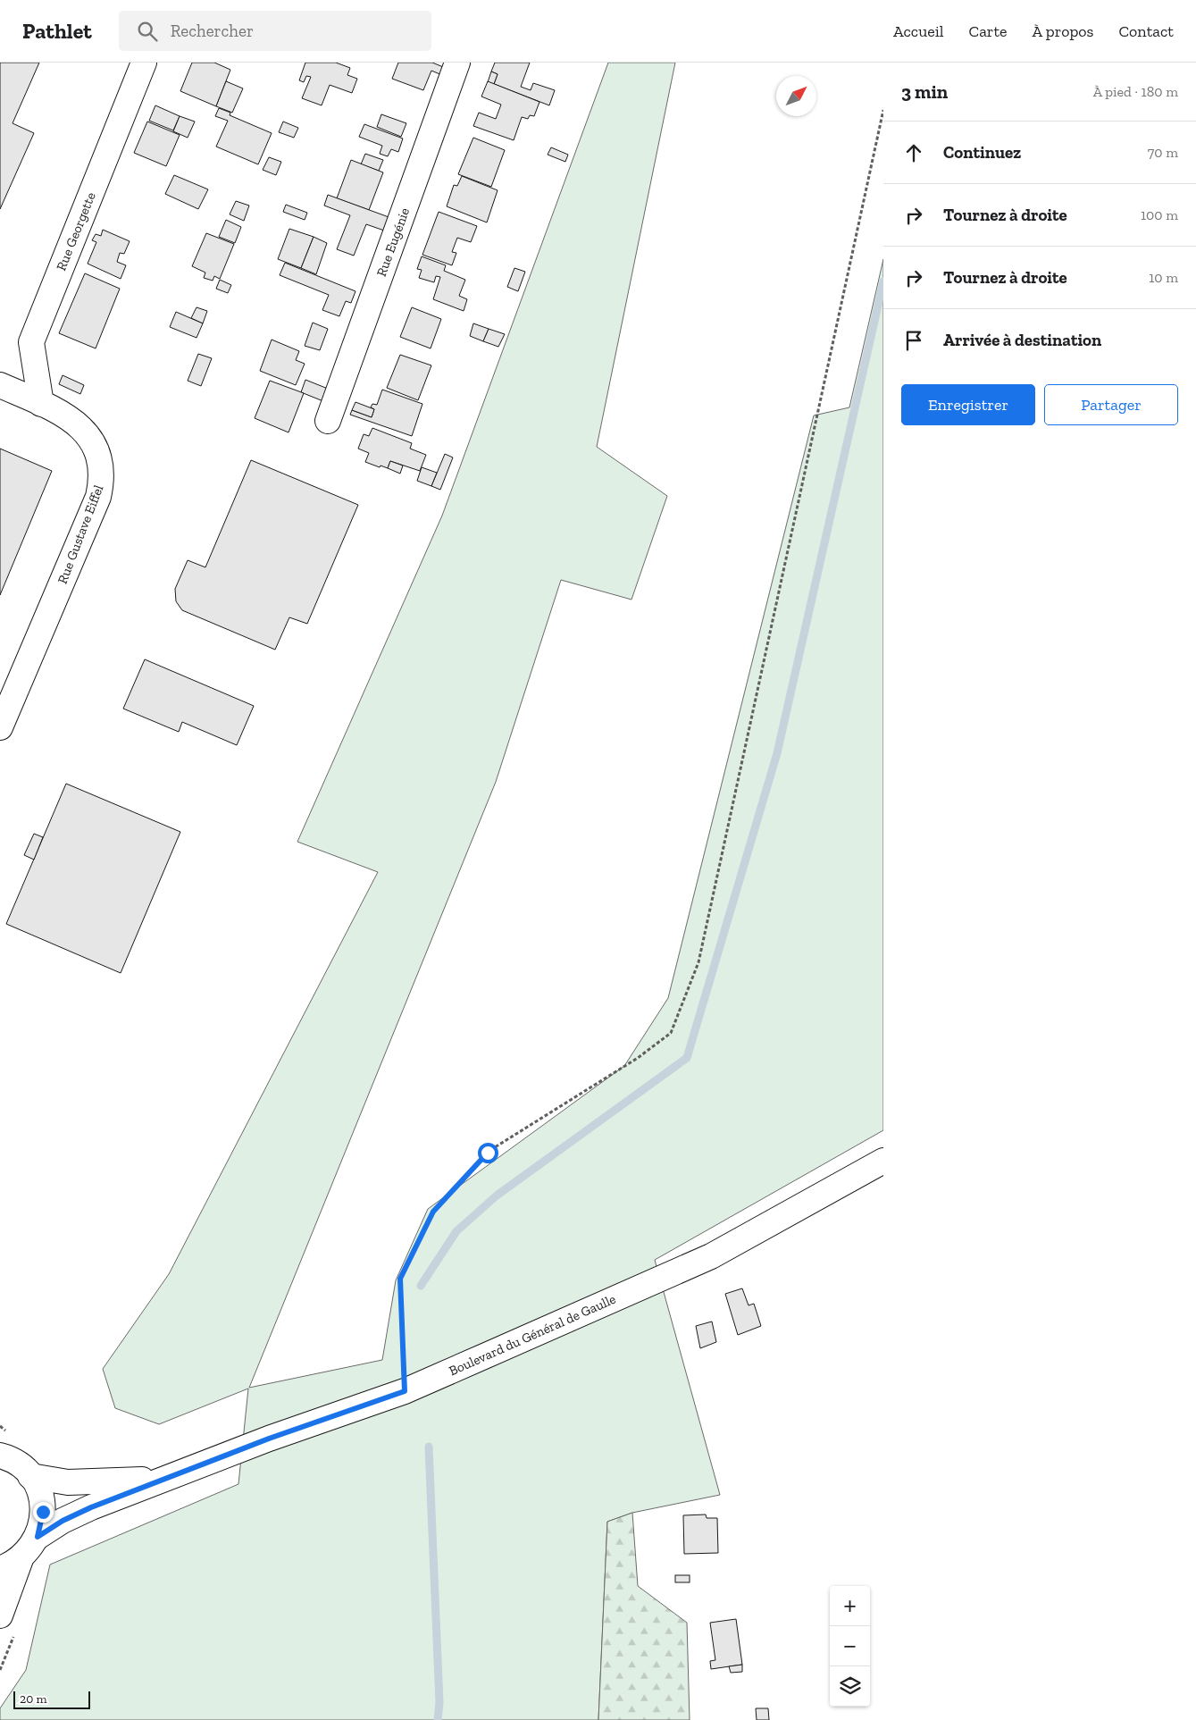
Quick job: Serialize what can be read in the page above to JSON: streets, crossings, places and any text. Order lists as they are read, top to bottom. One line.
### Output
{"streets":{"street":["Rue Georgette","Rue Eugénie","Rue Gustave Eiffel","Boulevard du Général de Gaulle"]},"crossings":[["Rue Georgette","Rue Gustave Eiffel"]],"scale_bar":"20 m","north":"top right","page":{"header":"Pathlet","search":"Rechercher","nav":["Accueil","Carte","À propos","Contact"],"heading":["3 min","À pied · 180 m"],"list":[["Continuez","70 m"],["Tournez à droite","100 m"],["Tournez à droite","10 m"],"Arrivée à destination"],"buttons":["Enregistrer","Partager"],"map_buttons":["+","−"],"scale":"20 m"}}
